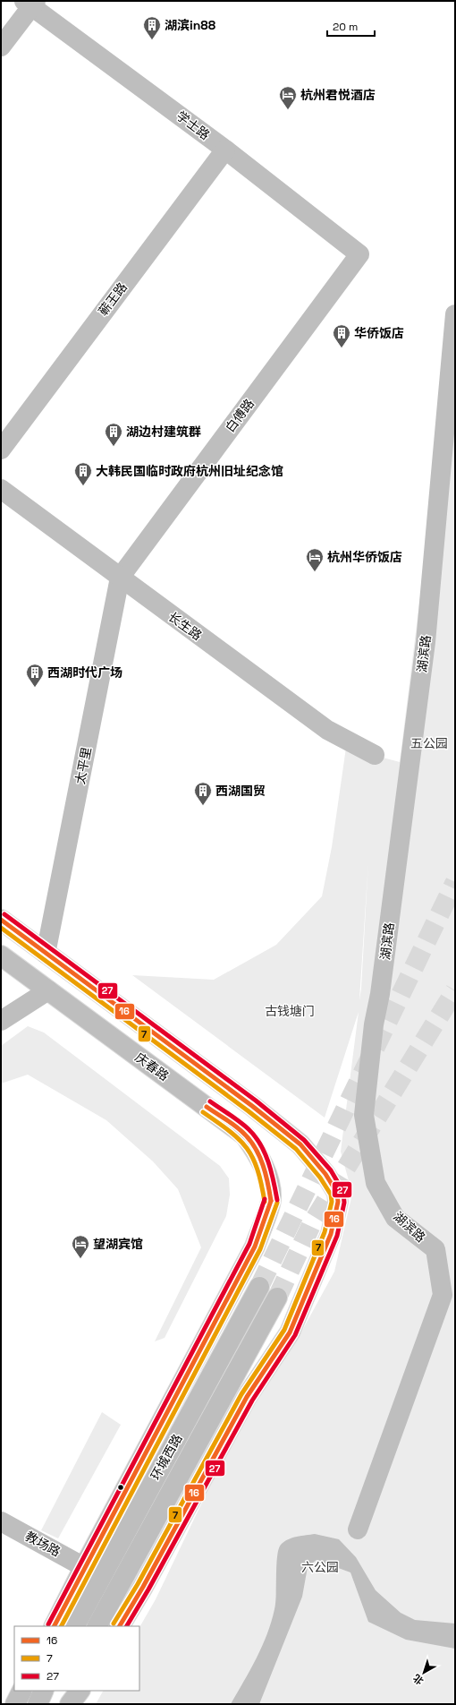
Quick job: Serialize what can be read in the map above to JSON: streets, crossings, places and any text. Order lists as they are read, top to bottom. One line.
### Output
{"streets":{"street":["学士路","蕲王路","白傅路","长生路","湖滨路","太平里","庆春路","环城西路","教场路"]},"crossings":[["学士路","蕲王路"],["学士路","白傅路"],["白傅路","长生路"],["白傅路","太平里"],["长生路","太平里"],["庆春路","环城西路"],["环城西路","教场路"]],"parks":["五公园","古钱塘门","六公园"],"places":{"building":["湖滨in88","华侨饭店","湖边村建筑群","大韩民国临时政府杭州旧址纪念馆","西湖时代广场","西湖国贸"],"hotel":["杭州君悦酒店","杭州华侨饭店","望湖宾馆"]},"lines":["transit line 27","transit line 16","transit line 7"],"legend":["16","7","27"],"scale_bar":"20 m","north":"bottom left"}
